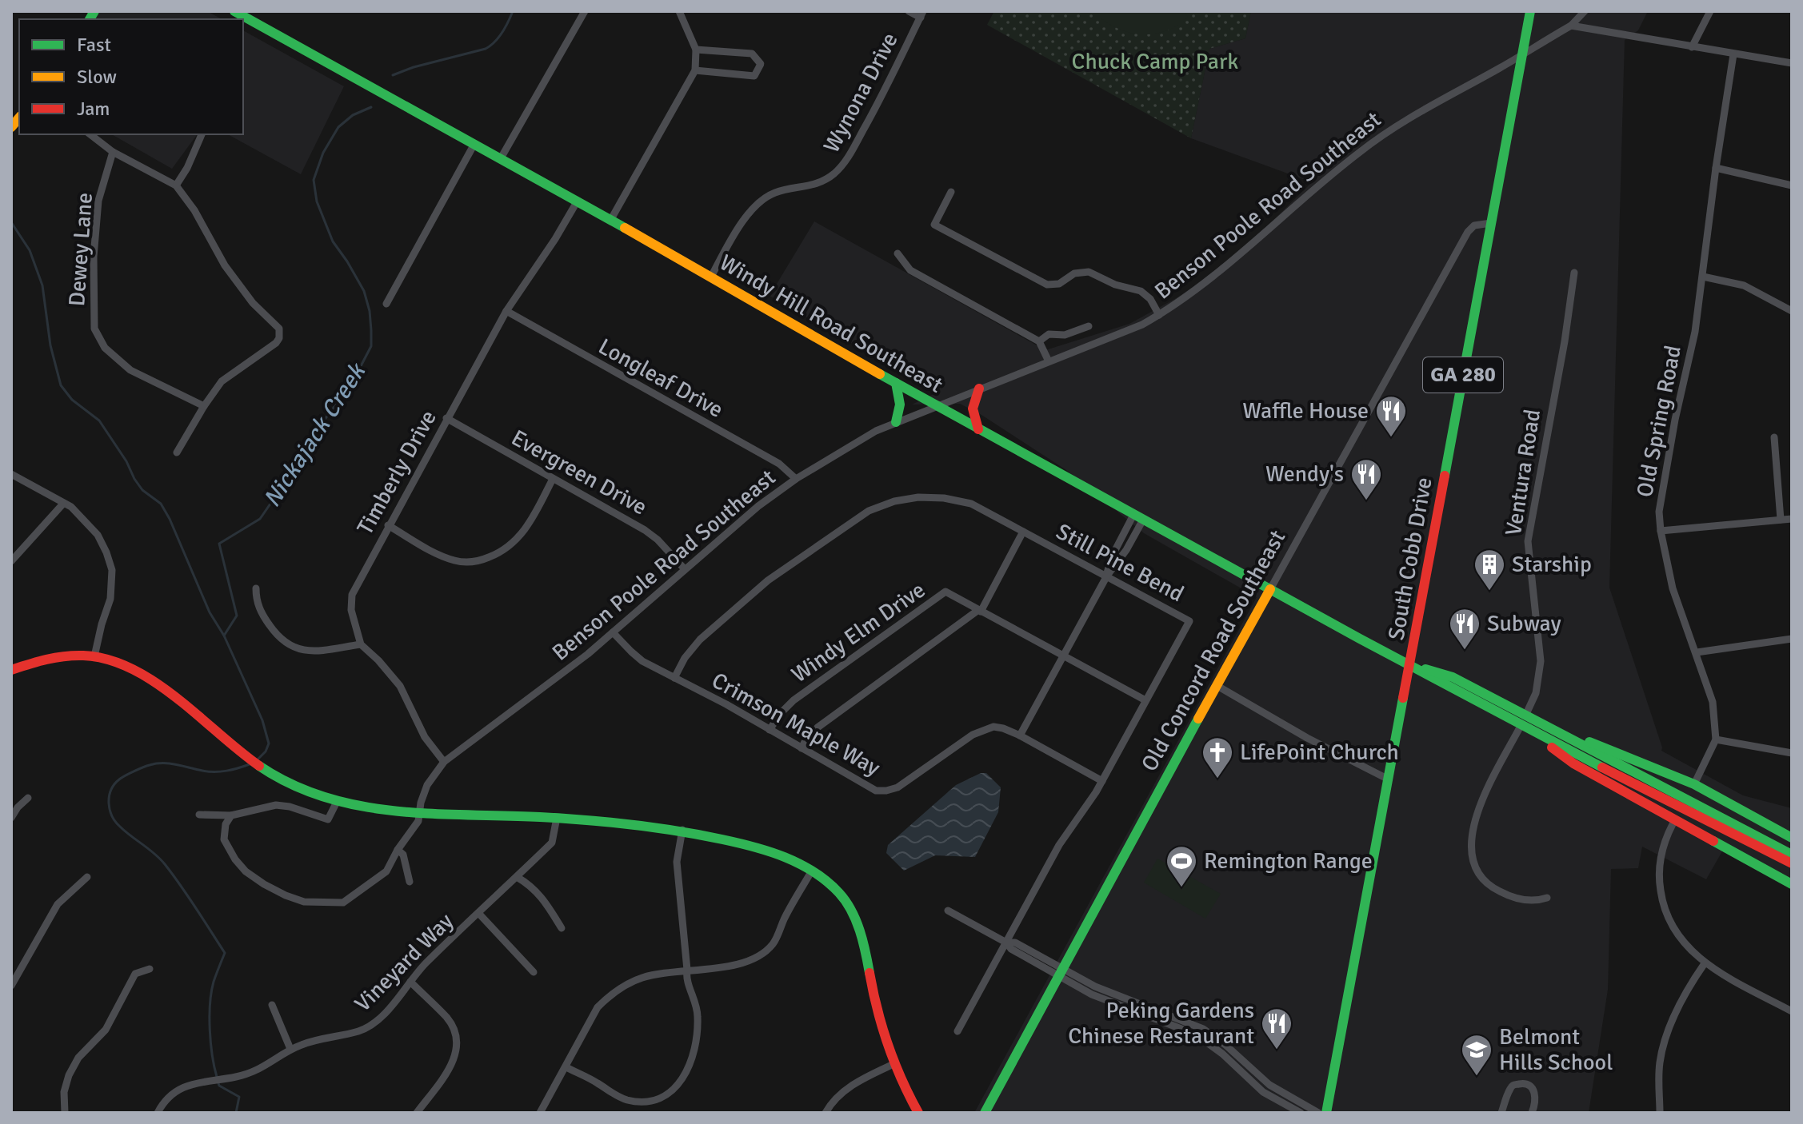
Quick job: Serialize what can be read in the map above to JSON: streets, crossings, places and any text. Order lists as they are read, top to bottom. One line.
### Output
{"streets":{"main road":["Windy Hill Road Southeast","GA 280","South Cobb Drive","Old Concord Road Southeast"],"street":["Wynona Drive","Benson Poole Road Southeast","Dewey Lane","Longleaf Drive","Old Spring Road","Timberly Drive","Evergreen Drive","Ventura Road","Still Pine Bend","Windy Elm Drive","Crimson Maple Way","Vineyard Way"]},"crossings":[["Wynona Drive","Windy Hill Road Southeast"],["Benson Poole Road Southeast","Windy Hill Road Southeast"],["Benson Poole Road Southeast","Longleaf Drive"],["Benson Poole Road Southeast","Evergreen Drive"],["Benson Poole Road Southeast","South Cobb Drive"],["Benson Poole Road Southeast","Crimson Maple Way"],["Windy Hill Road Southeast","Timberly Drive"],["Windy Hill Road Southeast","Ventura Road"],["Windy Hill Road Southeast","South Cobb Drive"],["Windy Hill Road Southeast","Old Concord Road Southeast"],["Longleaf Drive","Timberly Drive"],["Timberly Drive","Evergreen Drive"],["South Cobb Drive","Old Concord Road Southeast"],["Still Pine Bend","Windy Elm Drive"],["Still Pine Bend","Crimson Maple Way"],["Windy Elm Drive","Crimson Maple Way"]],"water":["Nickajack Creek"],"parks":["Chuck Camp Park"],"places":{"restaurant":["Waffle House","Wendy's","Subway","Peking Gardens Chinese Restaurant"],"building":["Starship"],"church":["LifePoint Church"],"sports":["Remington Range"],"school or university":["Belmont Hills School"]},"legend":["Fast","Slow","Jam"]}
